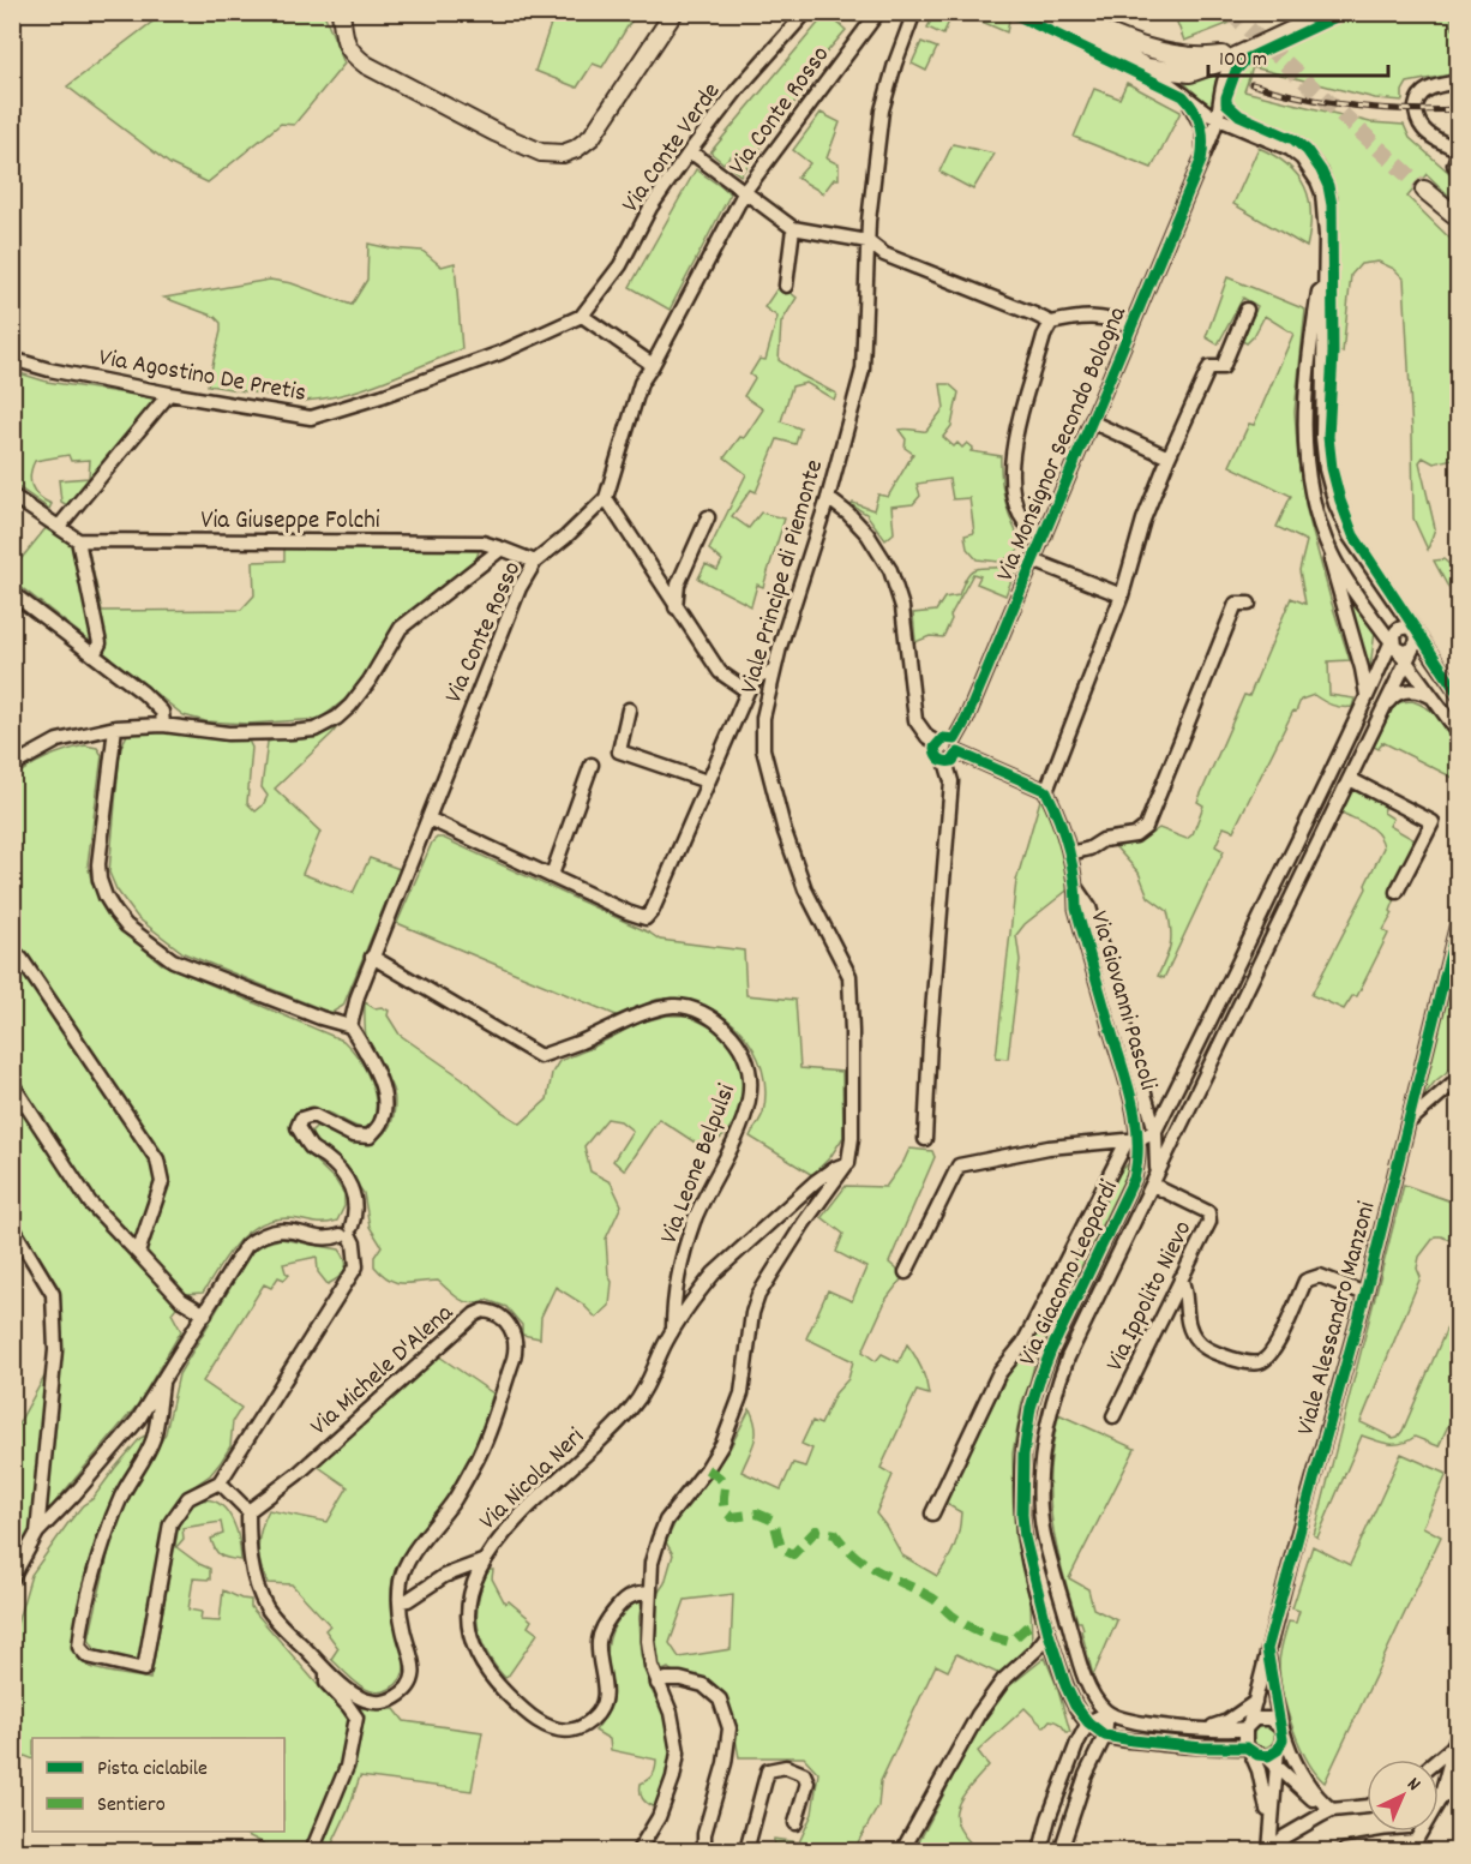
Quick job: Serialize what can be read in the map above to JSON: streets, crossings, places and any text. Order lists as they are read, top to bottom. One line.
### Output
{"streets":{"street":["Via Conte Rosso","Via Conte Verde","Via Agostino De Pretis","Via Monsignor Secondo Bologna","Via Giuseppe Folchi","Viale Principe di Piemonte","Via Giovanni Pascoli","Via Leone Belpulsi","Via Giacomo Leopardi","Via Ippolito Nievo","Viale Alessandro Manzoni","Via Michele D'Alena","Via Nicola Neri"]},"crossings":[["Via Conte Rosso","Via Giuseppe Folchi"],["Via Conte Rosso","Via Leone Belpulsi"],["Via Conte Verde","Via Agostino De Pretis"],["Viale Principe di Piemonte","Via Nicola Neri"],["Via Giovanni Pascoli","Via Giacomo Leopardi"],["Via Leone Belpulsi","Via Nicola Neri"],["Via Giacomo Leopardi","Via Ippolito Nievo"],["Via Giacomo Leopardi","Viale Alessandro Manzoni"]],"legend":["Pista ciclabile","Sentiero"],"scale_bar":"100 m","north":"top right"}
